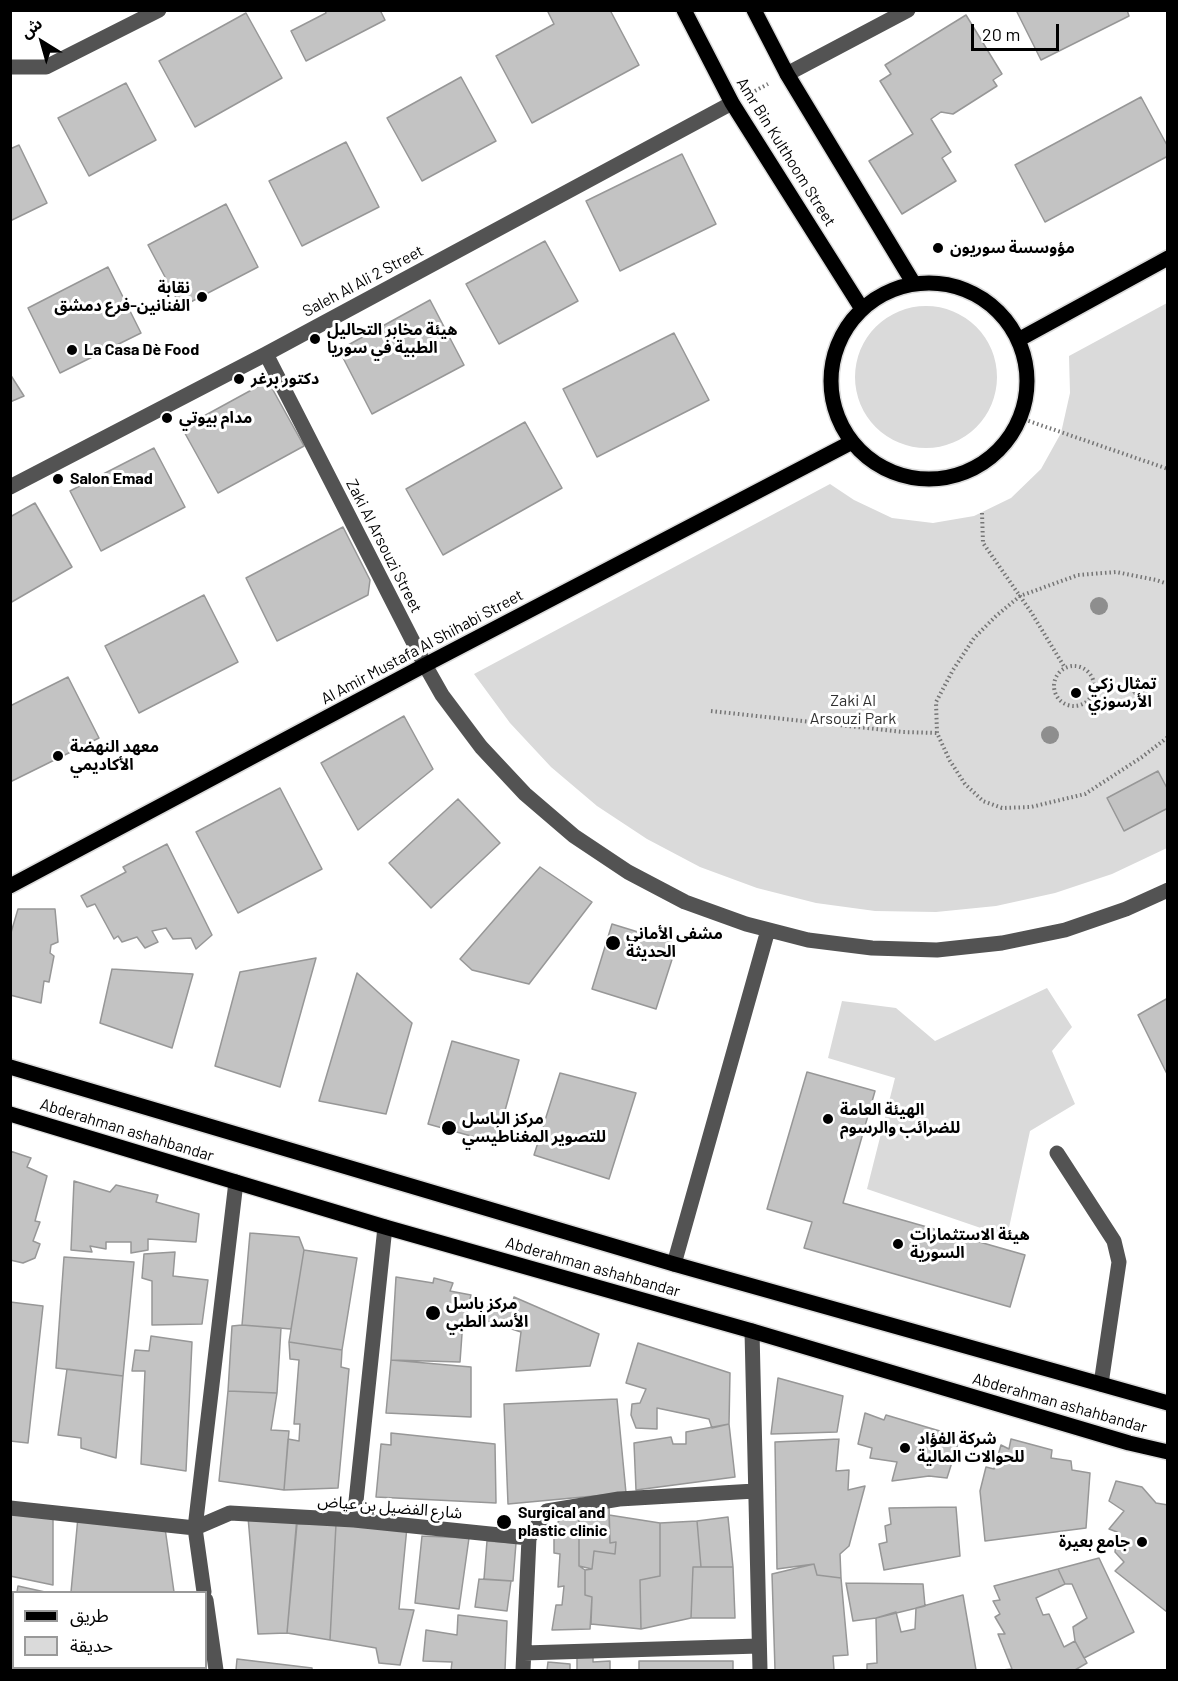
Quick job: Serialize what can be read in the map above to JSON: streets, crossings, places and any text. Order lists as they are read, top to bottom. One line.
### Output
{"streets":{"main road":["Amr Bin Kulthoom Street","Al Amir Mustafa Al Shihabi Street","Abderahman ashahbandar"],"street":["Saleh Al Ali 2 Street","Zaki Al Arsouzi Street","شارع الفضيل بن عياض"]},"crossings":[["Amr Bin Kulthoom Street","Saleh Al Ali 2 Street"],["Amr Bin Kulthoom Street","Al Amir Mustafa Al Shihabi Street"],["Saleh Al Ali 2 Street","Zaki Al Arsouzi Street"],["Zaki Al Arsouzi Street","Al Amir Mustafa Al Shihabi Street"]],"parks":["Zaki Al Arsouzi Park"],"places":["مؤوسسة سوريون","نقابة الفنانين-فرع دمشق","هيئة مخابر التحاليل الطبية في سوريا","La Casa Dè Food","دكتور برغر","مدام بيوتي","Salon Emad","تمثال زكي الأرسوزي","معهد النهضة الأكاديمي","مشفى الأماني الحديثة","الهيئة العامة للضرائب والرسوم","مركز الباسل للتصوير المغناطيسي","هيئة الاستثمارات السورية","مركز باسل الأسد الطبي","شركة الفؤاد للحوالات المالية","Surgical and plastic clinic","جامع بعيرة"],"legend":["طريق","حديقة"],"scale_bar":"20 m","north":"top left"}
